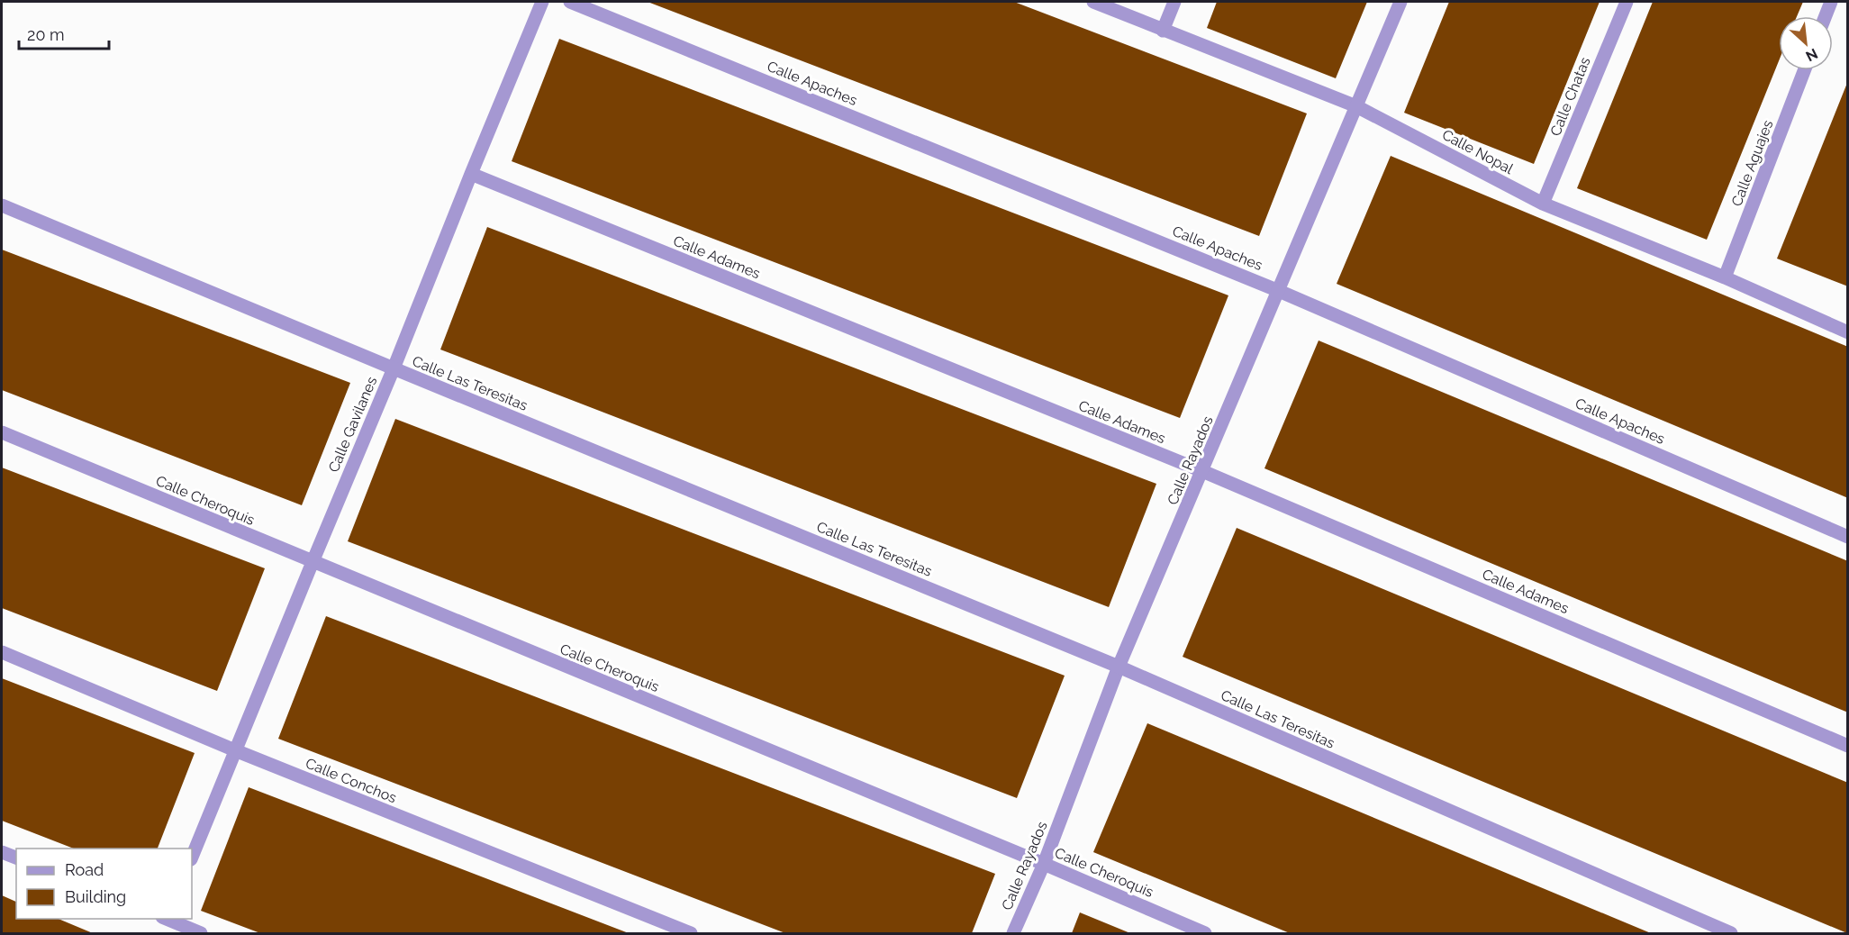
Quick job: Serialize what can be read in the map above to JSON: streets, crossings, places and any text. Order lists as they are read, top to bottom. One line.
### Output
{"streets":{"street":["Calle Apaches","Calle Chatas","Calle Nopal","Calle Aguajes","Calle Adames","Calle Las Teresitas","Calle Gavilanes","Calle Rayados","Calle Cheroquis","Calle Conchos"]},"crossings":[["Calle Apaches","Calle Rayados"],["Calle Chatas","Calle Nopal"],["Calle Nopal","Calle Aguajes"],["Calle Nopal","Calle Rayados"],["Calle Adames","Calle Gavilanes"],["Calle Adames","Calle Rayados"],["Calle Las Teresitas","Calle Gavilanes"],["Calle Las Teresitas","Calle Rayados"],["Calle Gavilanes","Calle Cheroquis"],["Calle Gavilanes","Calle Conchos"],["Calle Rayados","Calle Cheroquis"]],"legend":["Road","Building"],"scale_bar":"20 m","north":"bottom right"}
